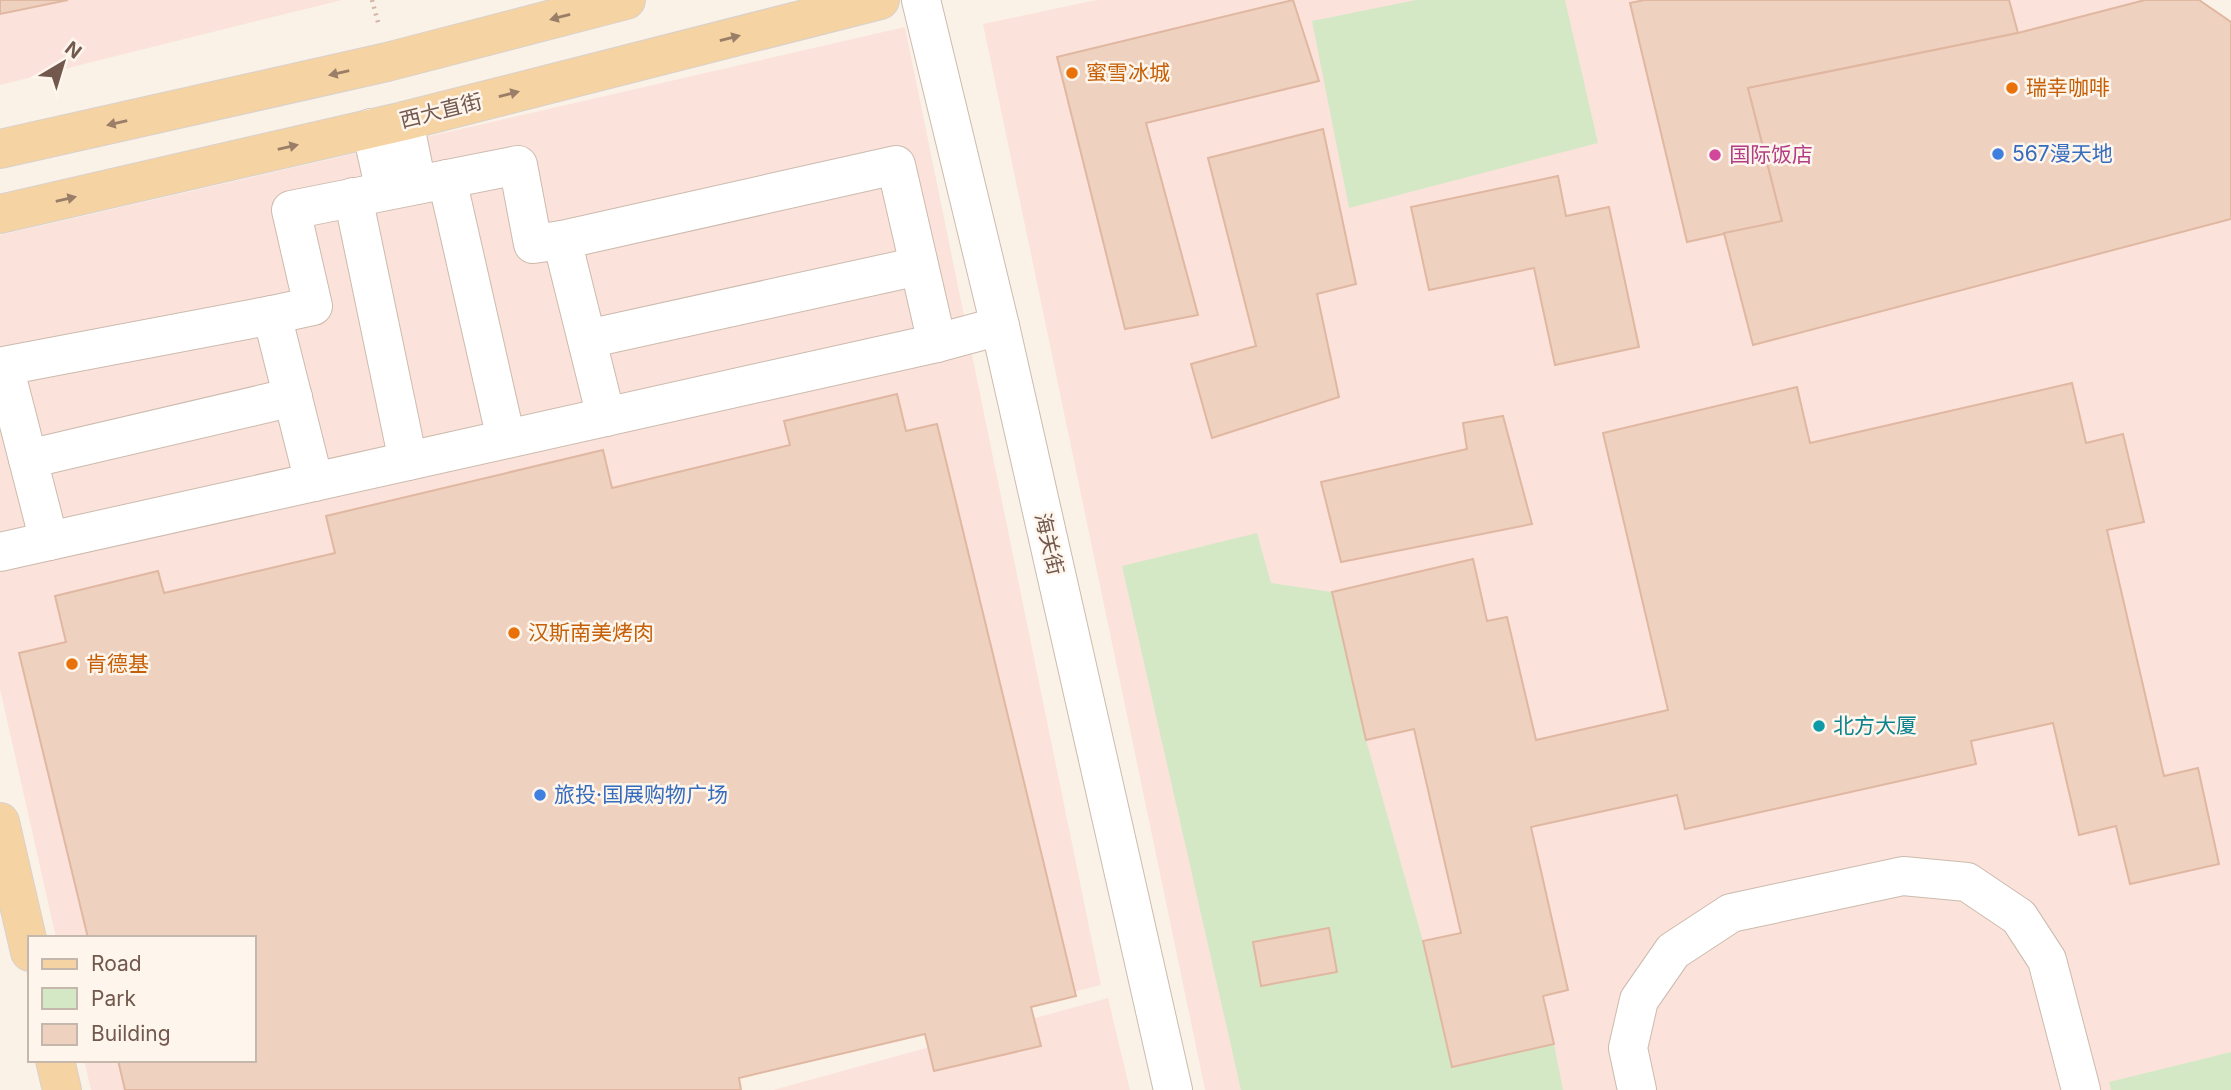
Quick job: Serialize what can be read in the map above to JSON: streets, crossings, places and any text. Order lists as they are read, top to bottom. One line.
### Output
{"streets":{"main road":["西大直街"],"street":["海关街"]},"places":["蜜雪冰城","瑞幸咖啡","567漫天地","国际饭店","汉斯南美烤肉","肯德基","北方大厦","旅投·国展购物广场"],"legend":["Road","Park","Building"],"north":"top right"}
